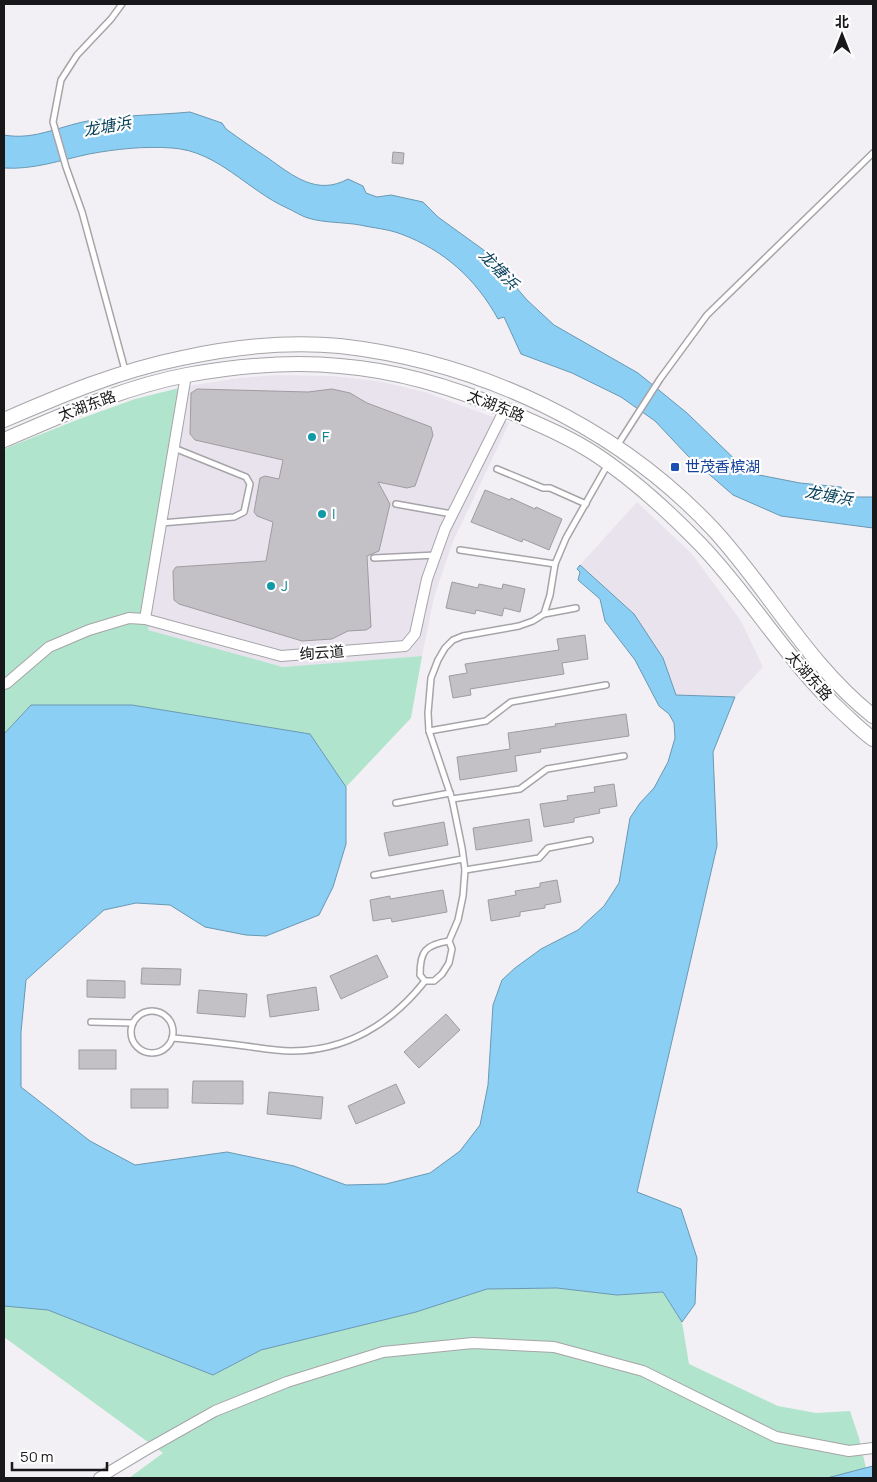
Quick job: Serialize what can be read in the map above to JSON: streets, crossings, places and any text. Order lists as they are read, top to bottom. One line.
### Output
{"streets":{"main road":["太湖东路"],"street":["绚云道"]},"crossings":[["太湖东路","绚云道"]],"water":["龙塘浜"],"places":{"other":["F","I","J"],"transit":["世茂香槟湖"]},"scale_bar":"50 m","north":"top"}
